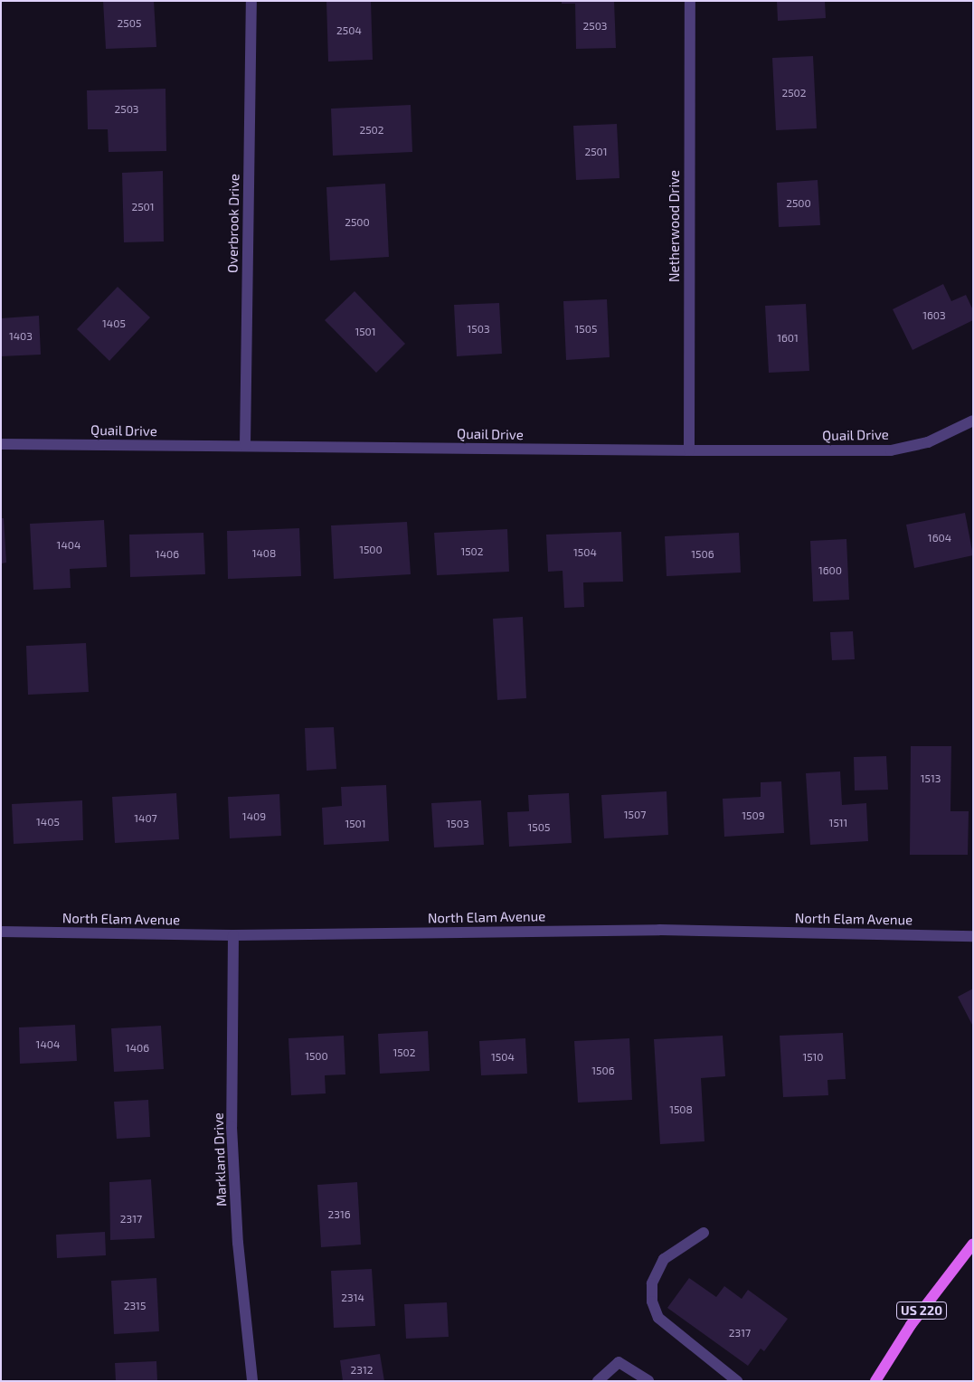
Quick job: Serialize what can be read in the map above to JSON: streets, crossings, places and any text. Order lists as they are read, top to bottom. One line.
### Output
{"streets":{"main road":["US 220"],"street":["Overbrook Drive","Netherwood Drive","Quail Drive","North Elam Avenue","Markland Drive"]},"crossings":[["Overbrook Drive","Quail Drive"],["Netherwood Drive","Quail Drive"],["North Elam Avenue","Markland Drive"]],"house_numbers":["2505","2503","2504","2502","2503","2502","2501","2500","2501","2500","1603","1405","1503","1505","1501","1403","1601","1604","1404","1500","1502","1504","1408","1406","1506","1600","1513","1507","1509","1409","1407","1405","1511","1501","1503","1505","1404","1406","1502","1500","1504","1510","1506","1508","2316","2317","2314","2315","2317","2312"]}
